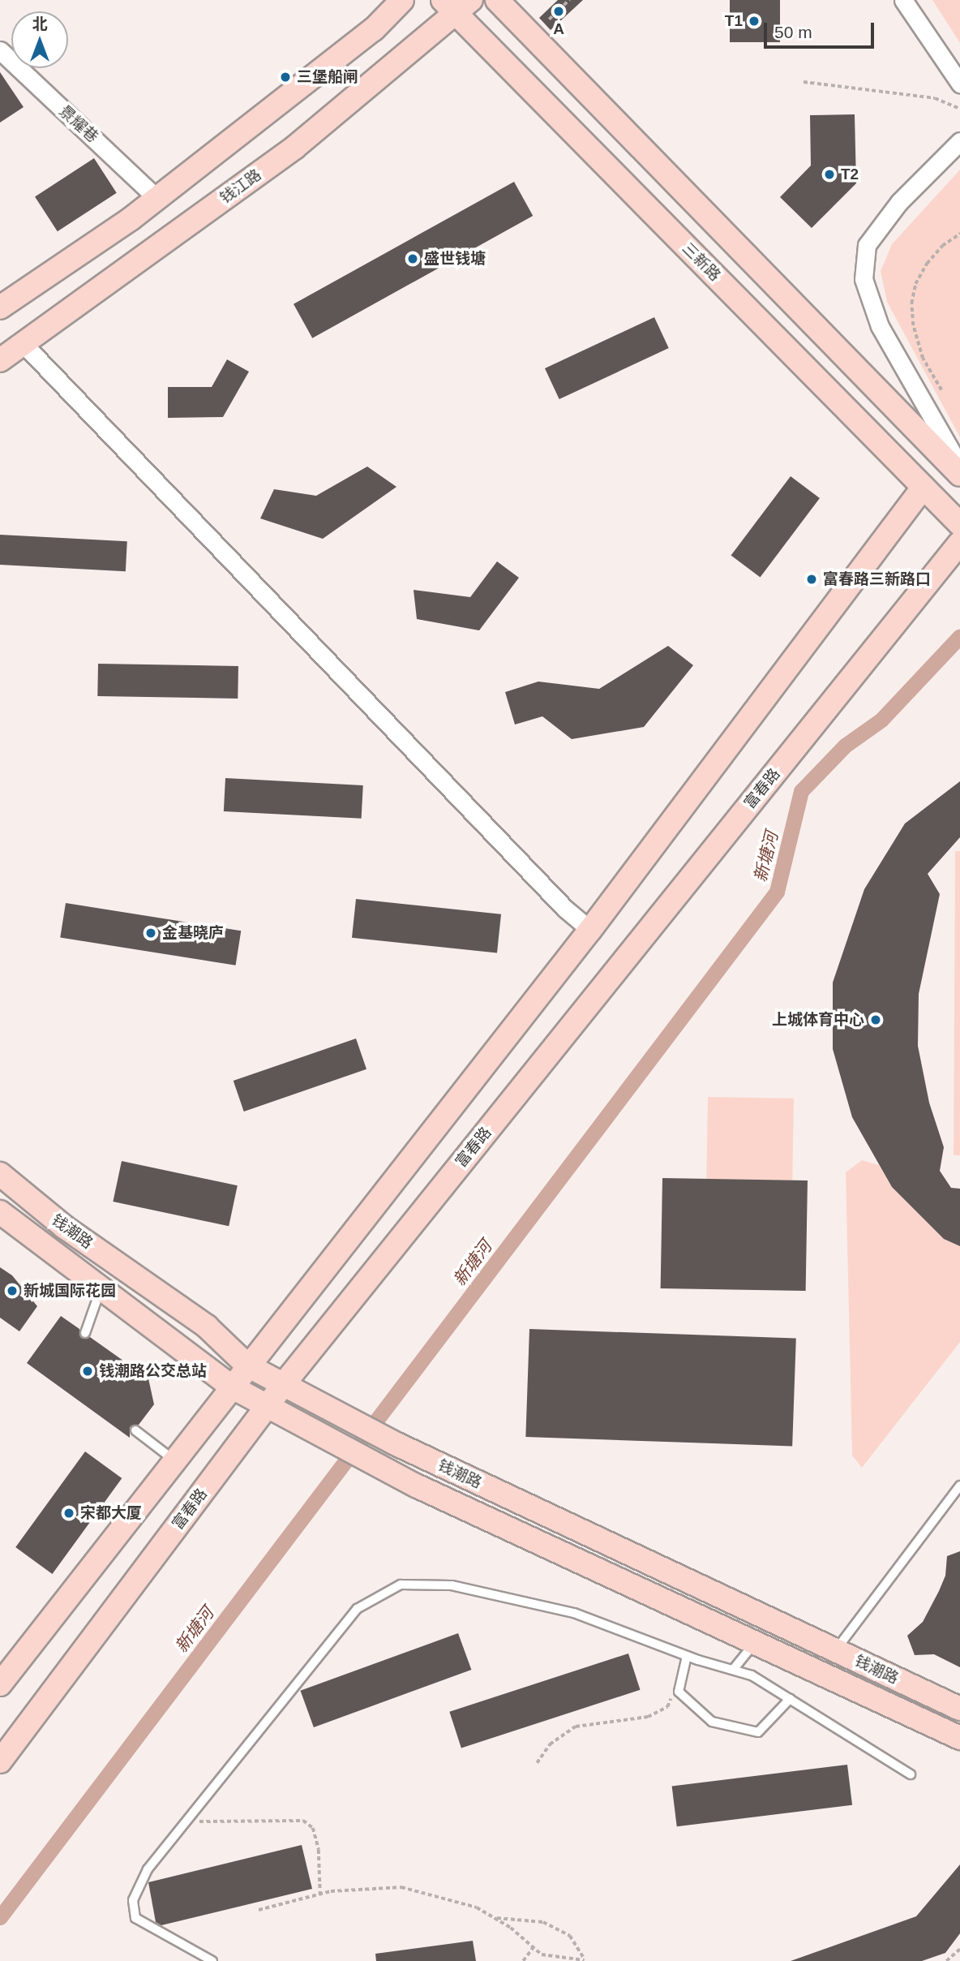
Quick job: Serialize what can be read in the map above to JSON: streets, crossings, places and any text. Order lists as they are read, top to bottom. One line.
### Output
{"streets":{"main road":["钱江路","三新路","富春路","钱潮路"],"street":["景耀巷"]},"crossings":[["钱江路","三新路"],["富春路","钱潮路"]],"water":["新塘河"],"places":["A","T1","三堡船闸","T2","盛世钱塘","富春路三新路口","金基晓庐","上城体育中心","新城国际花园","钱潮路公交总站","宋都大厦"],"scale_bar":"50 m","north":"top"}
